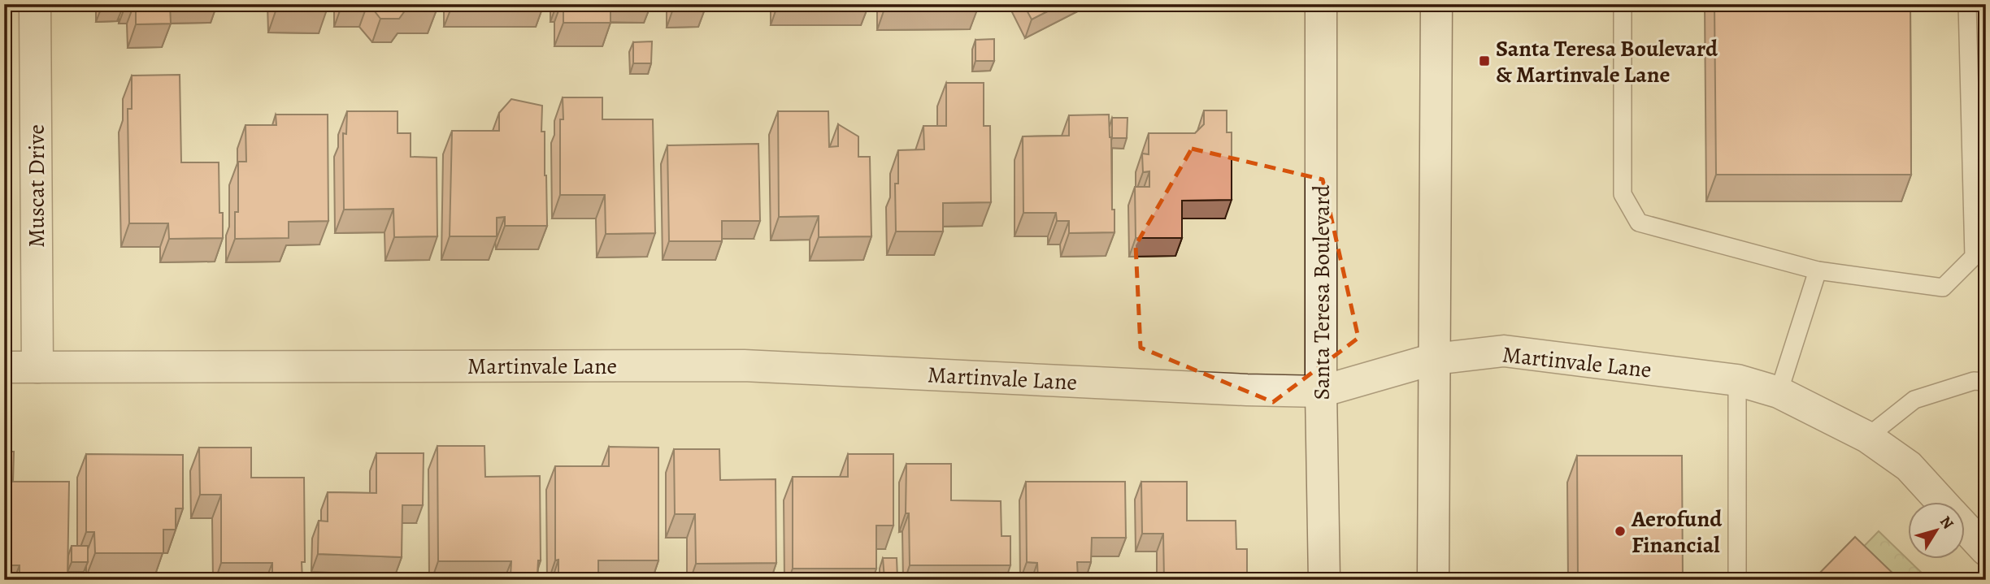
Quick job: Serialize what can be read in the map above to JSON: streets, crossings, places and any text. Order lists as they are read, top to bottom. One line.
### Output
{"streets":{"street":["Muscat Drive","Santa Teresa Boulevard","Martinvale Lane"]},"crossings":[["Muscat Drive","Martinvale Lane"],["Santa Teresa Boulevard","Martinvale Lane"]],"places":{"transit":["Santa Teresa Boulevard & Martinvale Lane"],"other":["Aerofund Financial"]},"north":"top right"}
